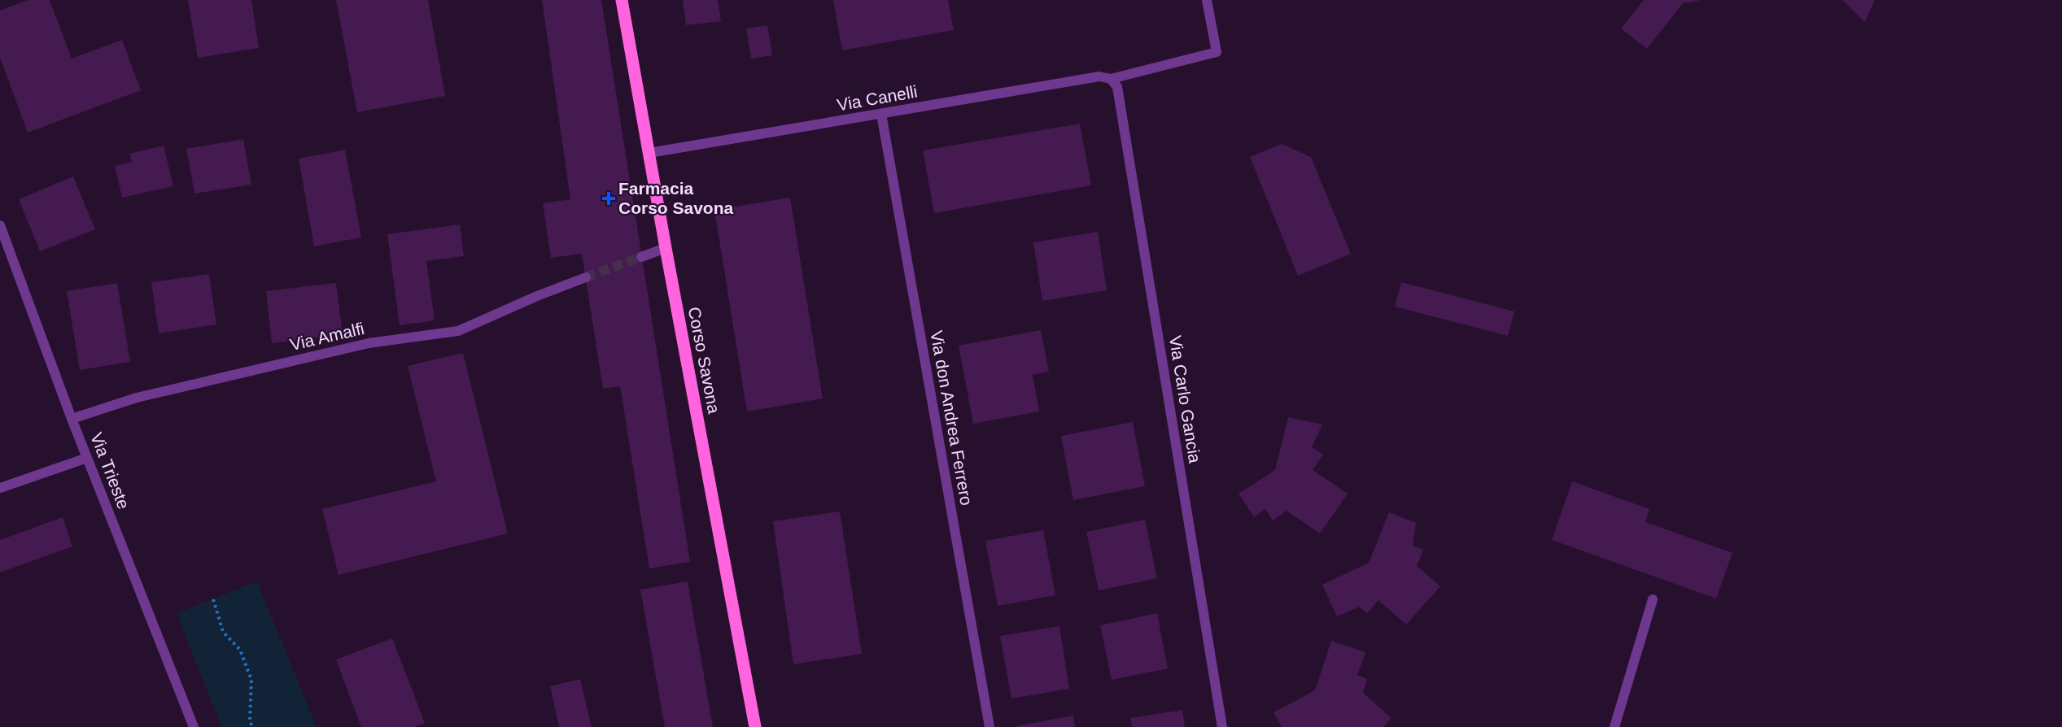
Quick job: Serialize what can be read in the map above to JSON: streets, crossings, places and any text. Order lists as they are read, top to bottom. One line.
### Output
{"streets":{"main road":["Corso Savona"],"street":["Via Canelli","Via Amalfi","Via Carlo Gancia","Via don Andrea Ferrero","Via Trieste"]},"crossings":[["Via Canelli","Corso Savona"],["Via Canelli","Via Carlo Gancia"],["Via Canelli","Via don Andrea Ferrero"],["Via Amalfi","Via Trieste"]],"places":{"health":["Farmacia Corso Savona"]}}
